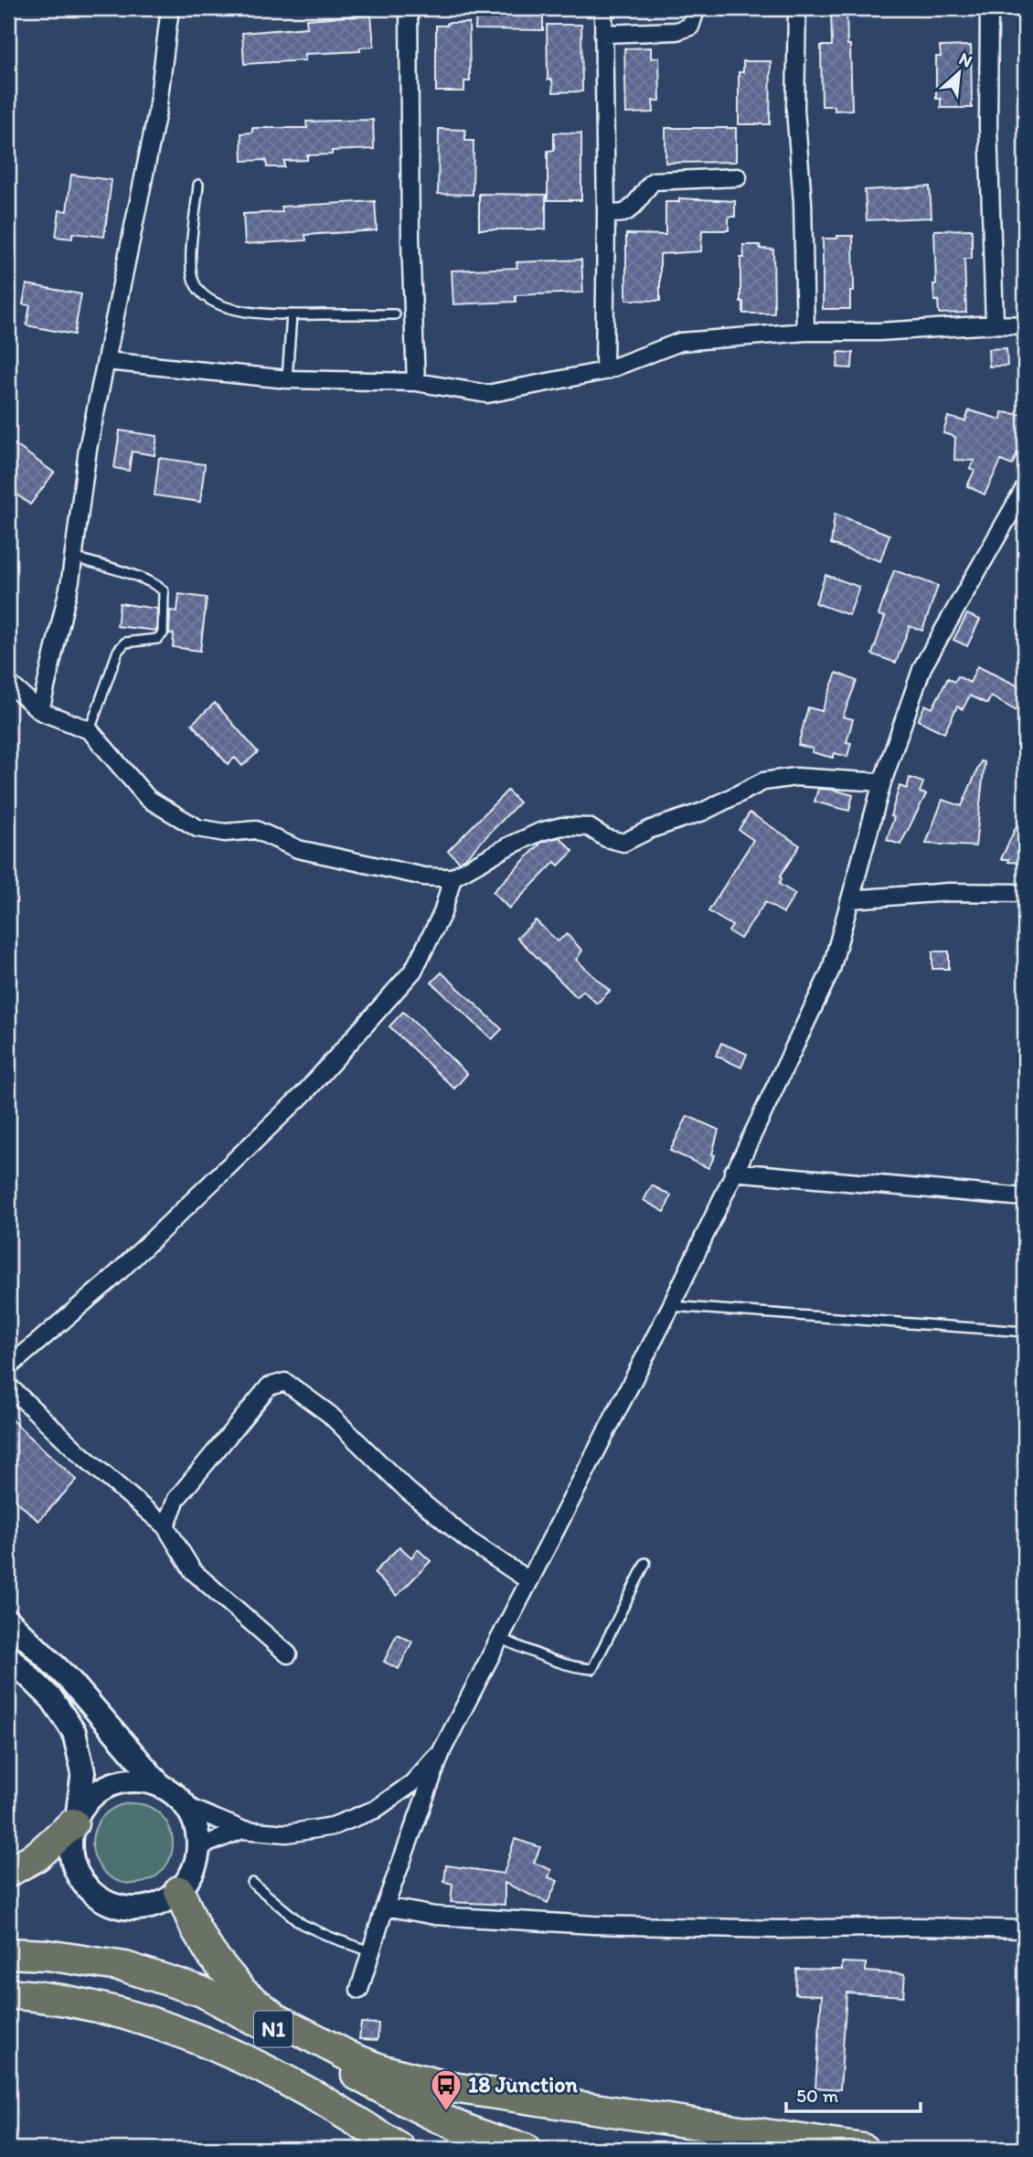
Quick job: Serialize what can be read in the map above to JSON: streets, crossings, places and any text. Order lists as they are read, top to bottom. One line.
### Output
{"streets":{"highway":["N1"]},"places":{"bus stop":["18 Junction"]},"scale_bar":"50 m","north":"top right"}
